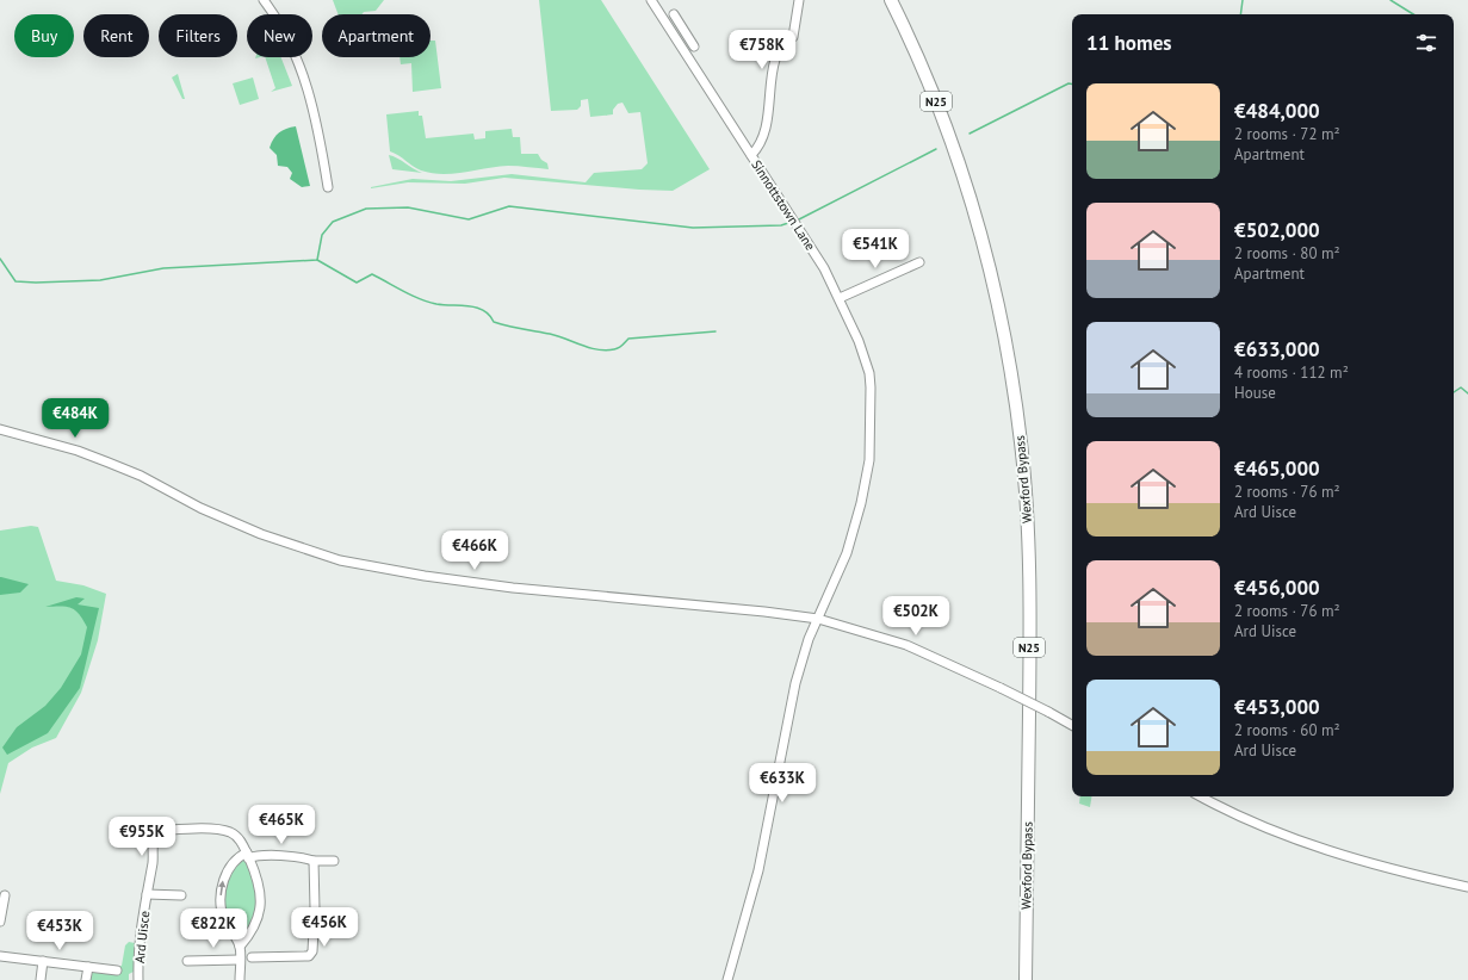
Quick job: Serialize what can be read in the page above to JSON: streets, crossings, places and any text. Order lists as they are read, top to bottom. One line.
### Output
{"streets":{"highway":["N25","Wexford Bypass"],"street":["Sinnottstown Lane","Ard Uisce"]},"page":{"chip":["Buy","Rent","Filters","New","Apartment"],"heading":"11 homes","price":["€758K","€541K","€484K","€466K","€502K","€633K","€465K","€955K","€456K","€822K","€453K"],"list":[{"name":"€484,000","note":"2 rooms · 72 m² · Apartment"},{"name":"€502,000","note":"2 rooms · 80 m² · Apartment"},{"name":"€633,000","note":"4 rooms · 112 m² · House"},{"name":"€465,000","note":"2 rooms · 76 m² · Ard Uisce"},{"name":"€456,000","note":"2 rooms · 76 m² · Ard Uisce"},{"name":"€453,000","note":"2 rooms · 60 m² · Ard Uisce"}]}}
